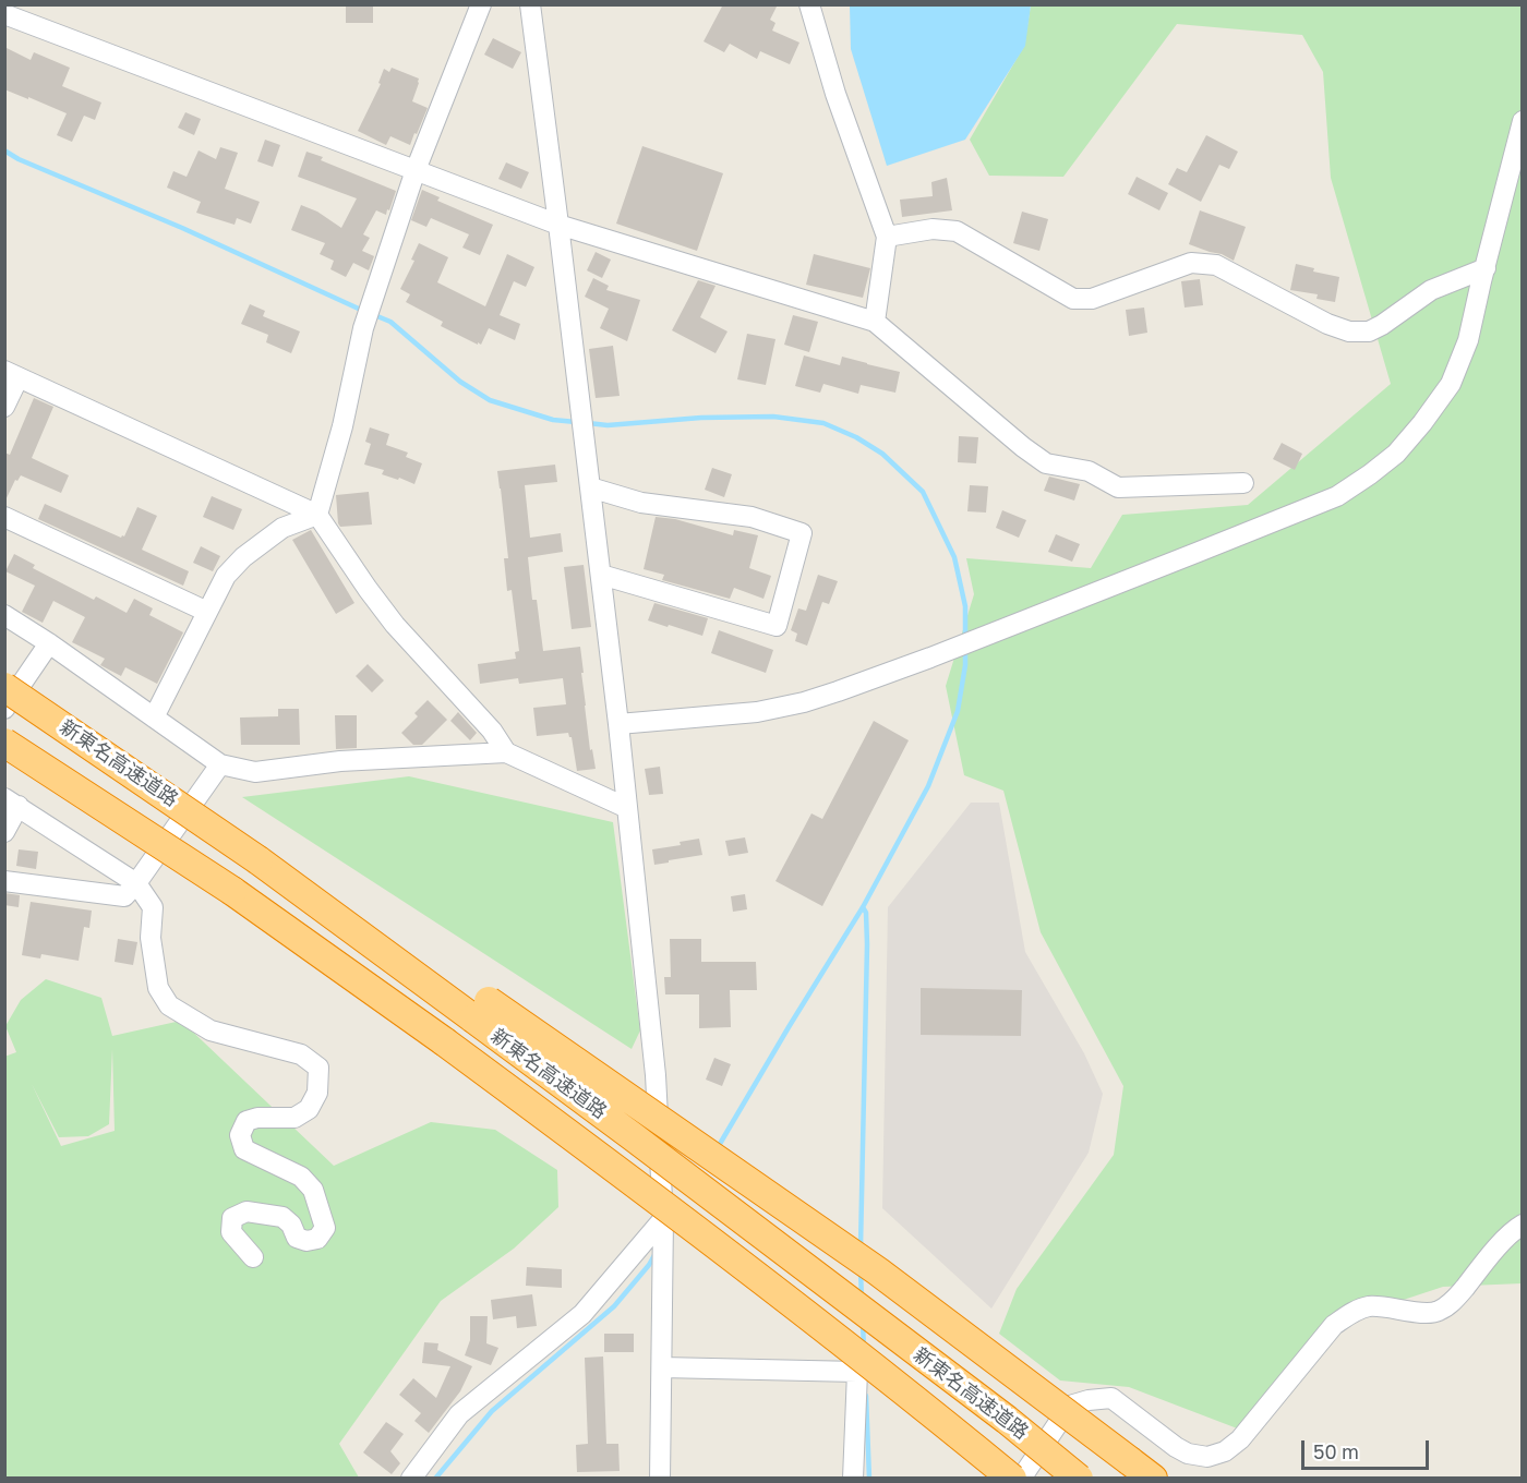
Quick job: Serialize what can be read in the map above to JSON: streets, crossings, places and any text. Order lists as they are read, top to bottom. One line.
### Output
{"streets":{"highway":["新東名高速道路"]},"scale_bar":"50 m"}
